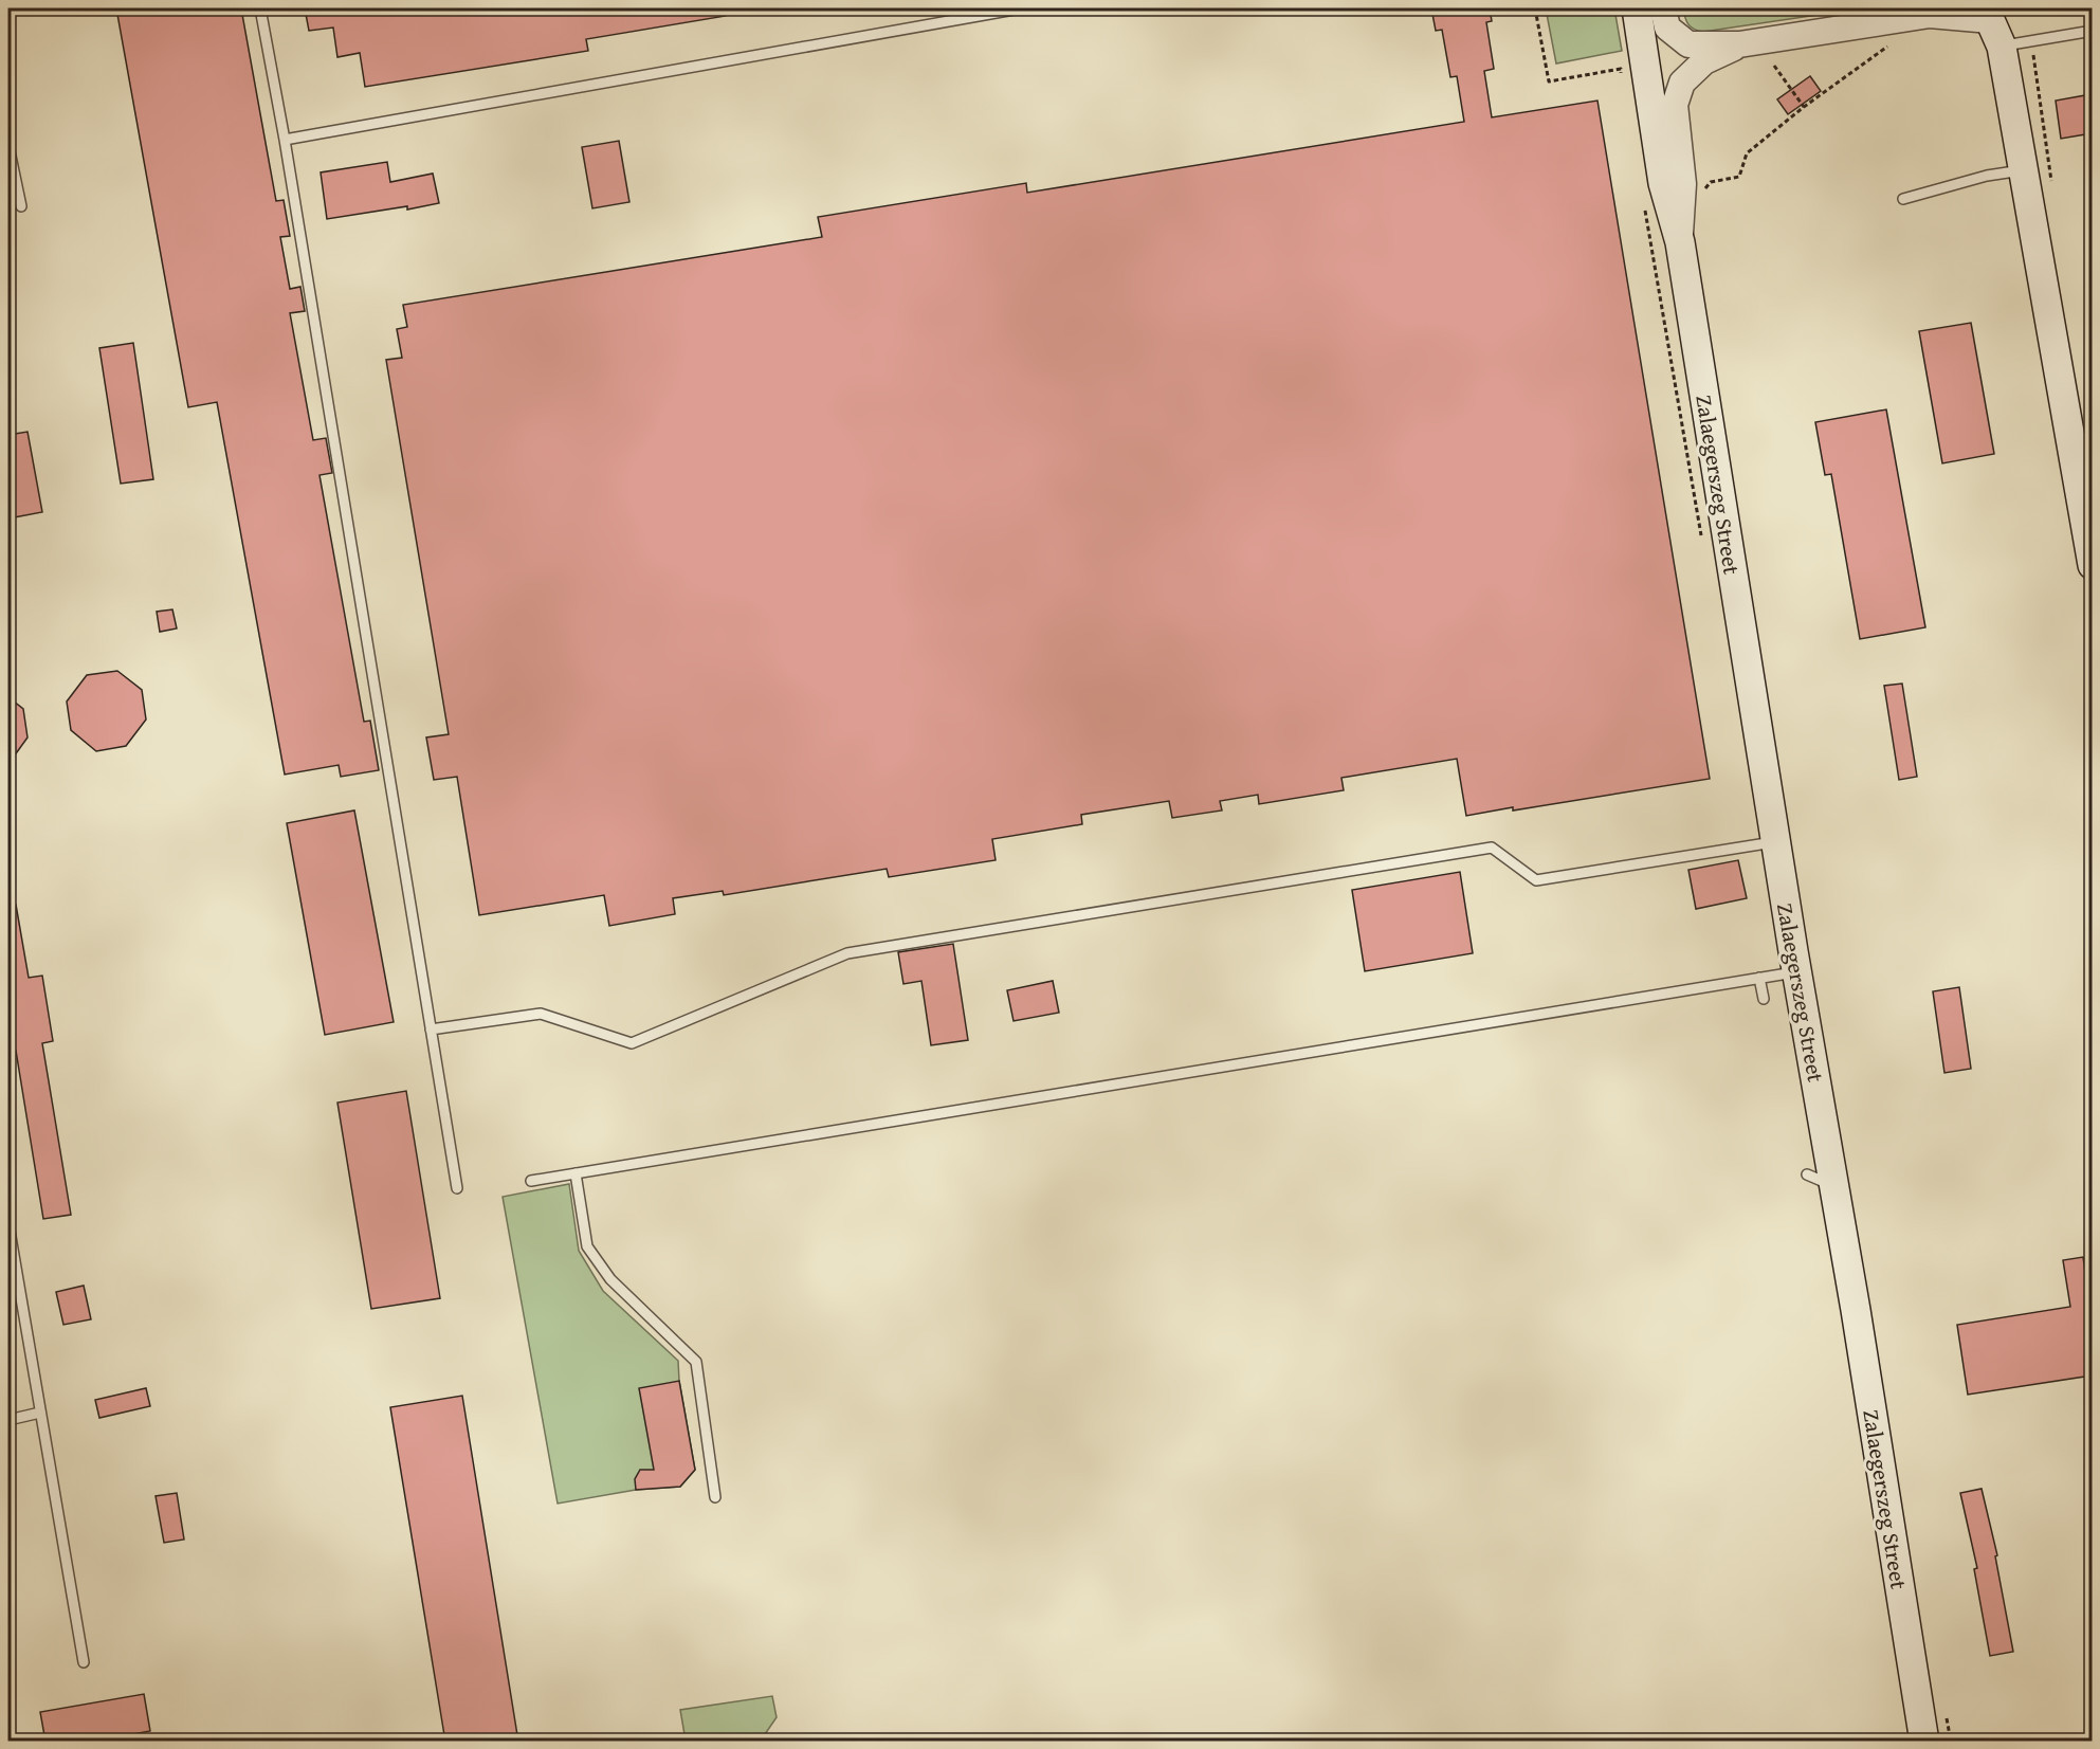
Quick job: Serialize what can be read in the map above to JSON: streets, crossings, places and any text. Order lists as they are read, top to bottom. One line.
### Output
{"streets":{"main road":["Zalaegerszeg Street"]}}
